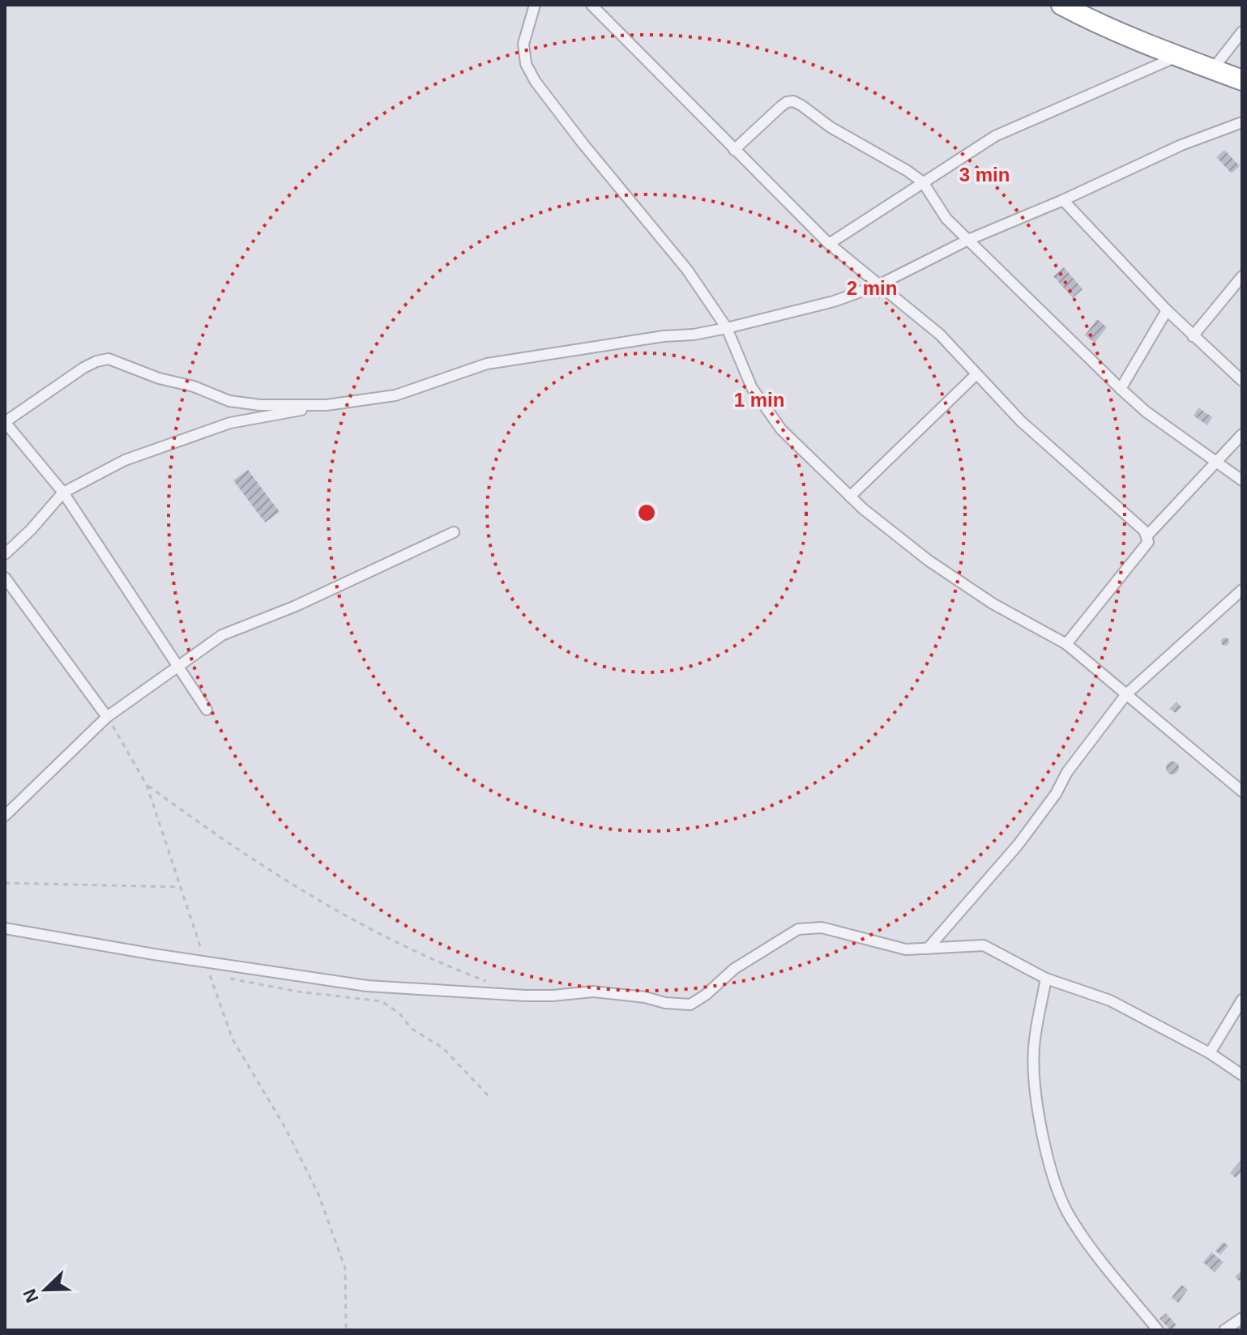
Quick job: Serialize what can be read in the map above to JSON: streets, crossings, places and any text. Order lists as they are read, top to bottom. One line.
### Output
{"north":"bottom left","rings":["3 min","2 min","1 min"]}
